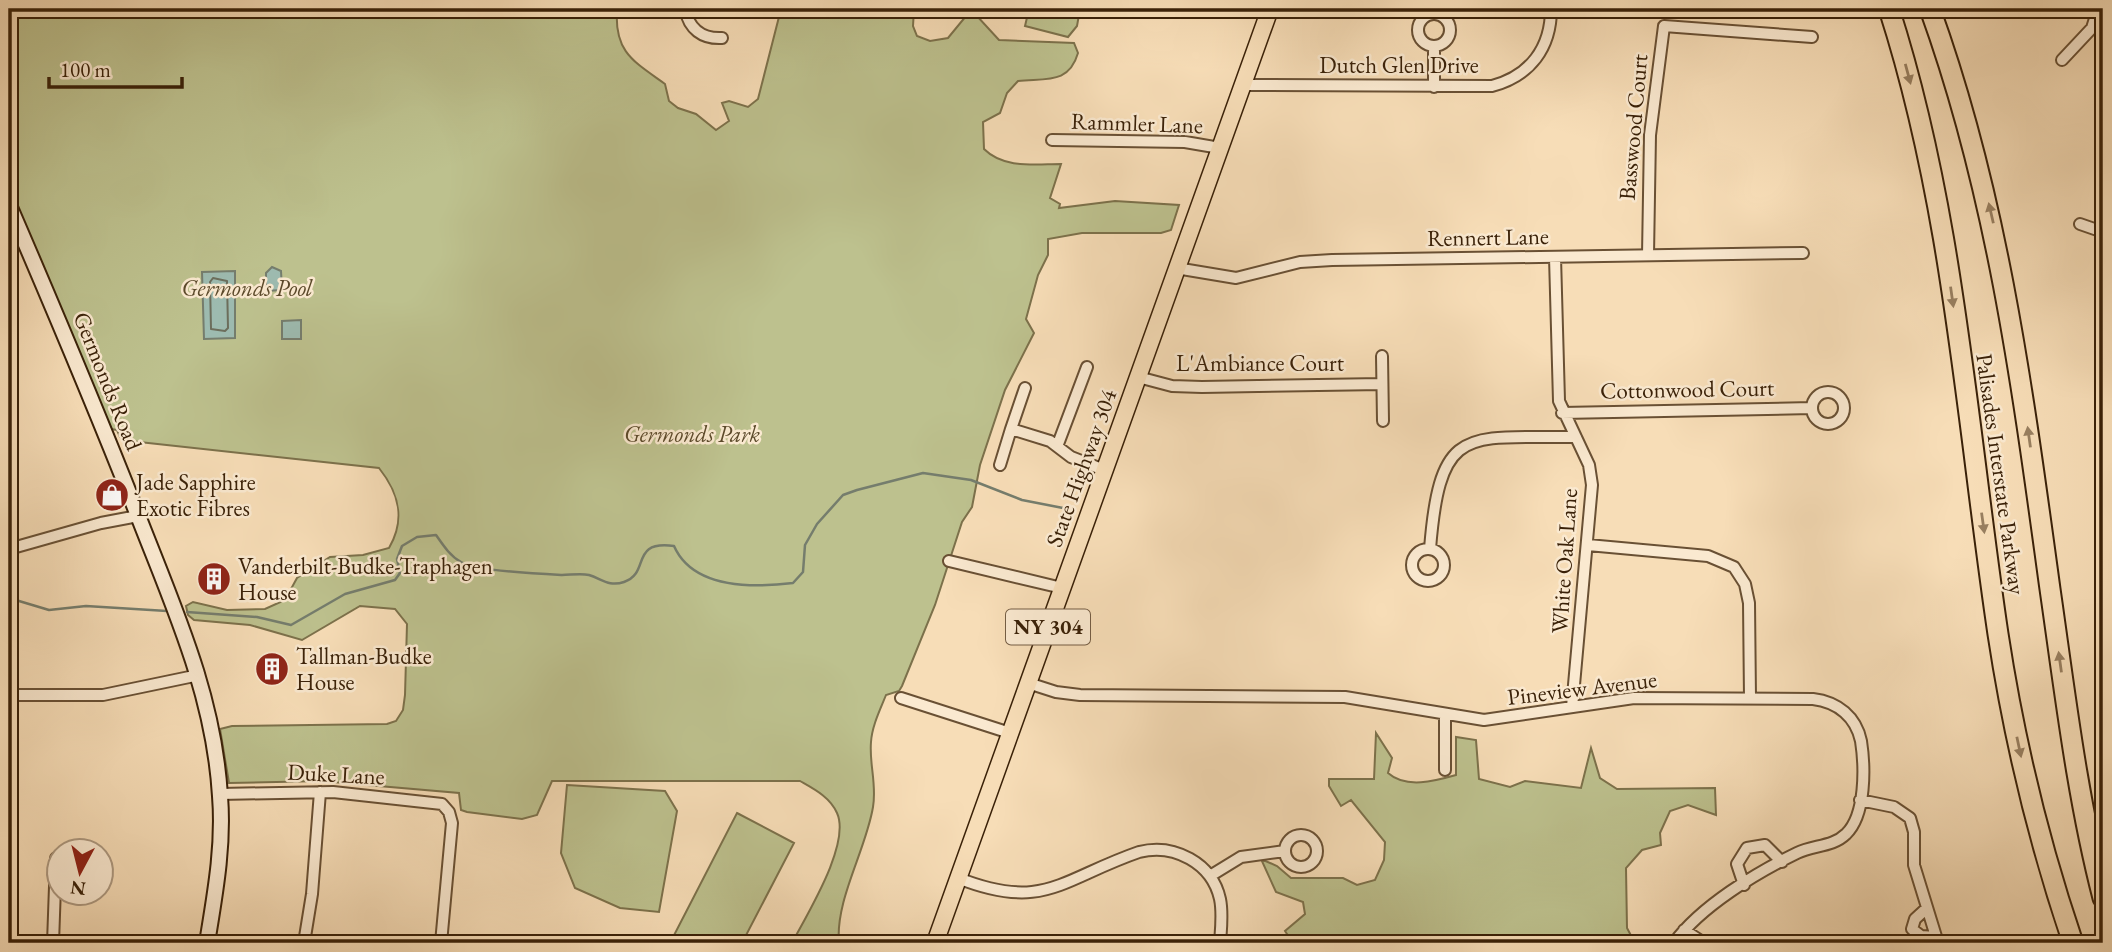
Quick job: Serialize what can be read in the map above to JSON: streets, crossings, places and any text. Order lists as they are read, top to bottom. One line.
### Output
{"streets":{"highway":["Palisades Interstate Parkway"],"main road":["State Highway 304","NY 304"],"street":["Dutch Glen Drive","Rammler Lane","Basswood Court","Rennert Lane","L'Ambiance Court","Germonds Road","Cottonwood Court","White Oak Lane","Pineview Avenue","Duke Lane"]},"crossings":[["Dutch Glen Drive","State Highway 304"],["Rammler Lane","State Highway 304"],["Basswood Court","Rennert Lane"],["Rennert Lane","State Highway 304"],["Rennert Lane","White Oak Lane"],["L'Ambiance Court","State Highway 304"],["Germonds Road","Duke Lane"],["Cottonwood Court","White Oak Lane"],["State Highway 304","Pineview Avenue"],["White Oak Lane","Pineview Avenue"]],"parks":["Germonds Pool","Germonds Park"],"places":{"shop":["Jade Sapphire Exotic Fibres"],"building":["Vanderbilt-Budke-Traphagen House","Tallman-Budke House"]},"scale_bar":"100 m","north":"bottom"}
